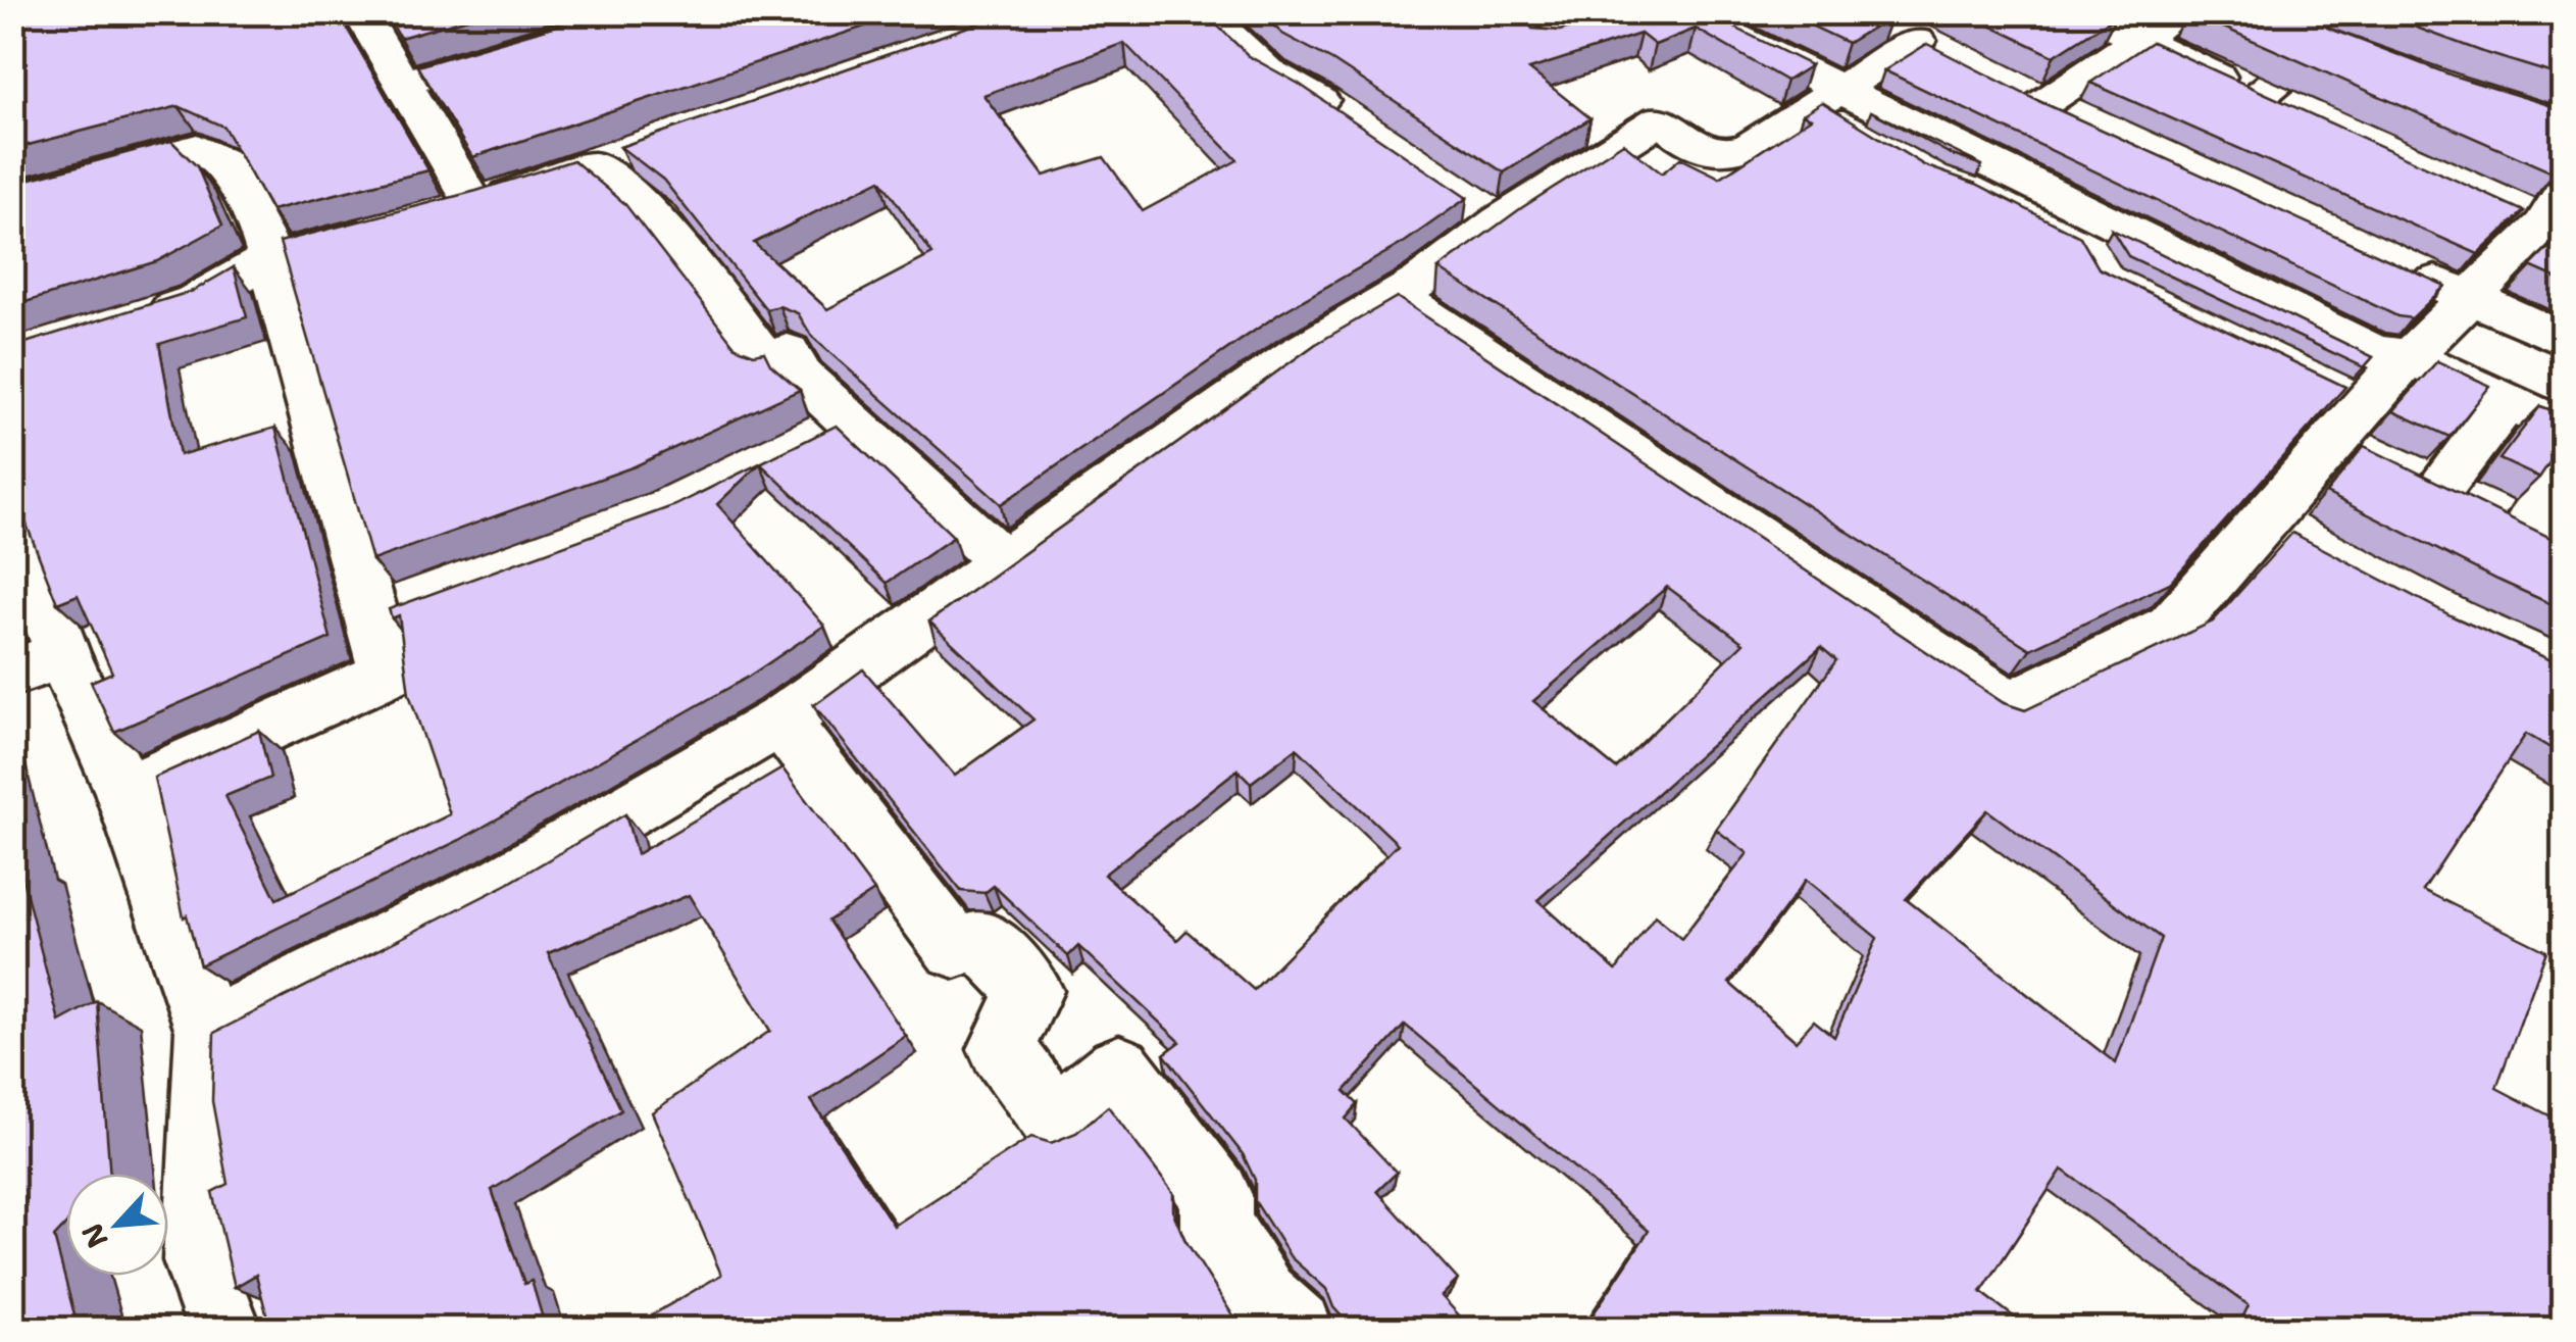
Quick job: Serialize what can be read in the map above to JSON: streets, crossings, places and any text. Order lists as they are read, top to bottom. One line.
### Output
{"north":"bottom left"}
